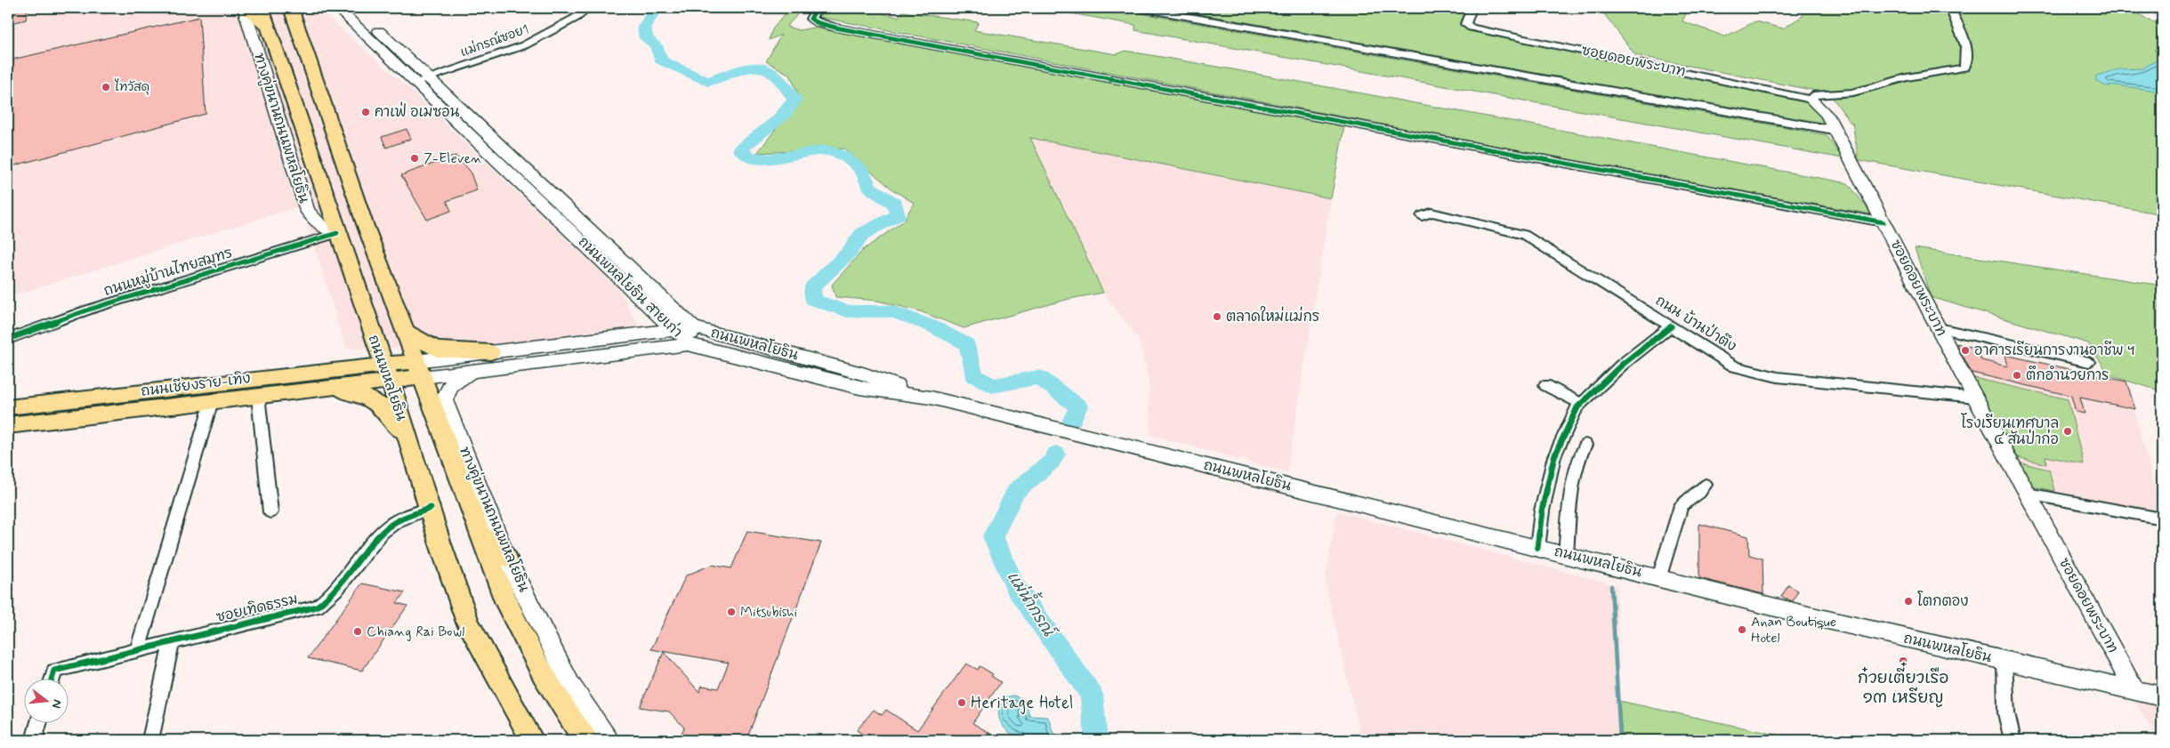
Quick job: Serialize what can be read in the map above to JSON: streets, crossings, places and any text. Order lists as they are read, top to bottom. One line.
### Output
{"streets":{"main road":["ซอยดอยพระบาท","ทางคู่ขนานถนนพหลโยธิน","ถนนพหลโยธิน สายเก่า","ถนนพหลโยธิน","ถนนเชียงราย-เทิง"],"street":["แม่กรณ์ซอย1","ถนนหมู่บ้านไทยสมุทร","ถนน บ้านป่าตึง","ซอยเทิดธรรม"]},"crossings":[["แม่กรณ์ซอย1","ถนนพหลโยธิน สายเก่า"],["ซอยดอยพระบาท","ถนน บ้านป่าตึง"],["ซอยดอยพระบาท","ถนนพหลโยธิน"],["ทางคู่ขนานถนนพหลโยธิน","ถนนหมู่บ้านไทยสมุทร"],["ทางคู่ขนานถนนพหลโยธิน","ถนนพหลโยธิน"],["ถนนหมู่บ้านไทยสมุทร","ถนนพหลโยธิน"],["ถนนพหลโยธิน สายเก่า","ถนนพหลโยธิน"],["ถนนพหลโยธิน","ถนนเชียงราย-เทิง"],["ถนนพหลโยธิน","ซอยเทิดธรรม"]],"water":["แม่น้ำกรณ์"],"places":["ไทวัสดุ","คาเฟ่ อเมซอน","7-Eleven","ตลาดใหม่แม่กร","อาคารเรียนการงานอาชีพ ฯ","ตึกอำนวยการ","โรงเรียนเทศบาล ๔ สันป่าก่อ","โตกตอง","Mitsubishi","Anan Boutique Hotel","Chiang Rai Bowl","ก๋วยเตี๋ยวเรือ ๑๓ เหรียญ","Heritage Hotel"],"north":"right"}
